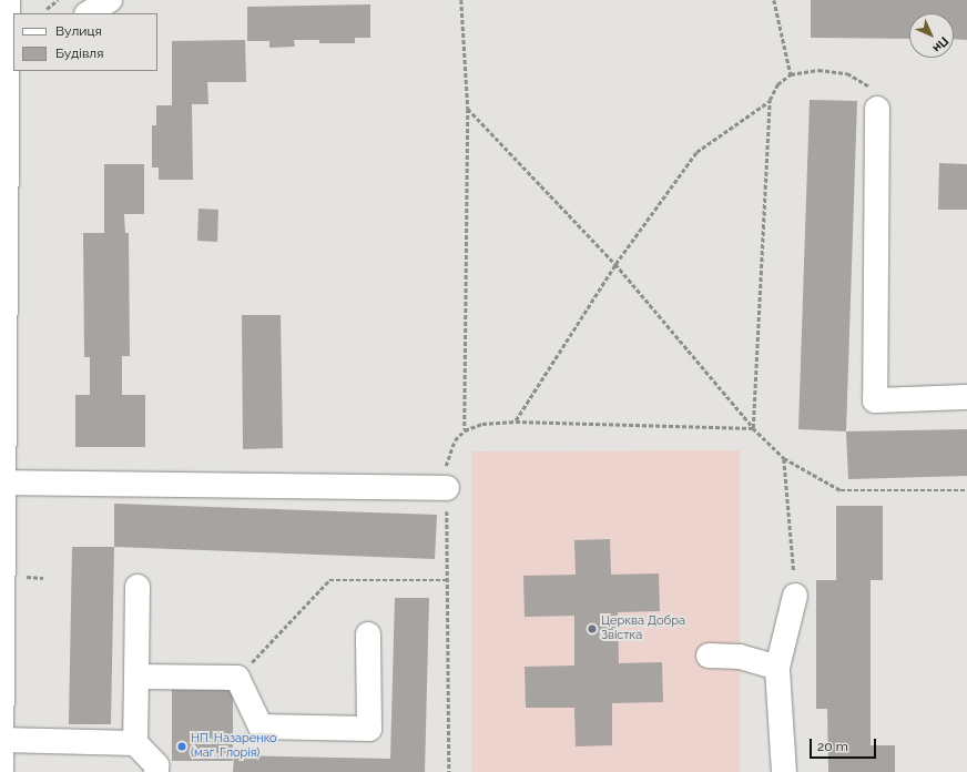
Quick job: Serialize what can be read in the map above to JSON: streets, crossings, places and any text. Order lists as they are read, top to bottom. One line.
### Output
{"places":["Церква Добра Звістка","НП. Назаренко (маг. Глорія)"],"legend":["Вулиця","Будівля"],"scale_bar":"20 m","north":"bottom right"}
